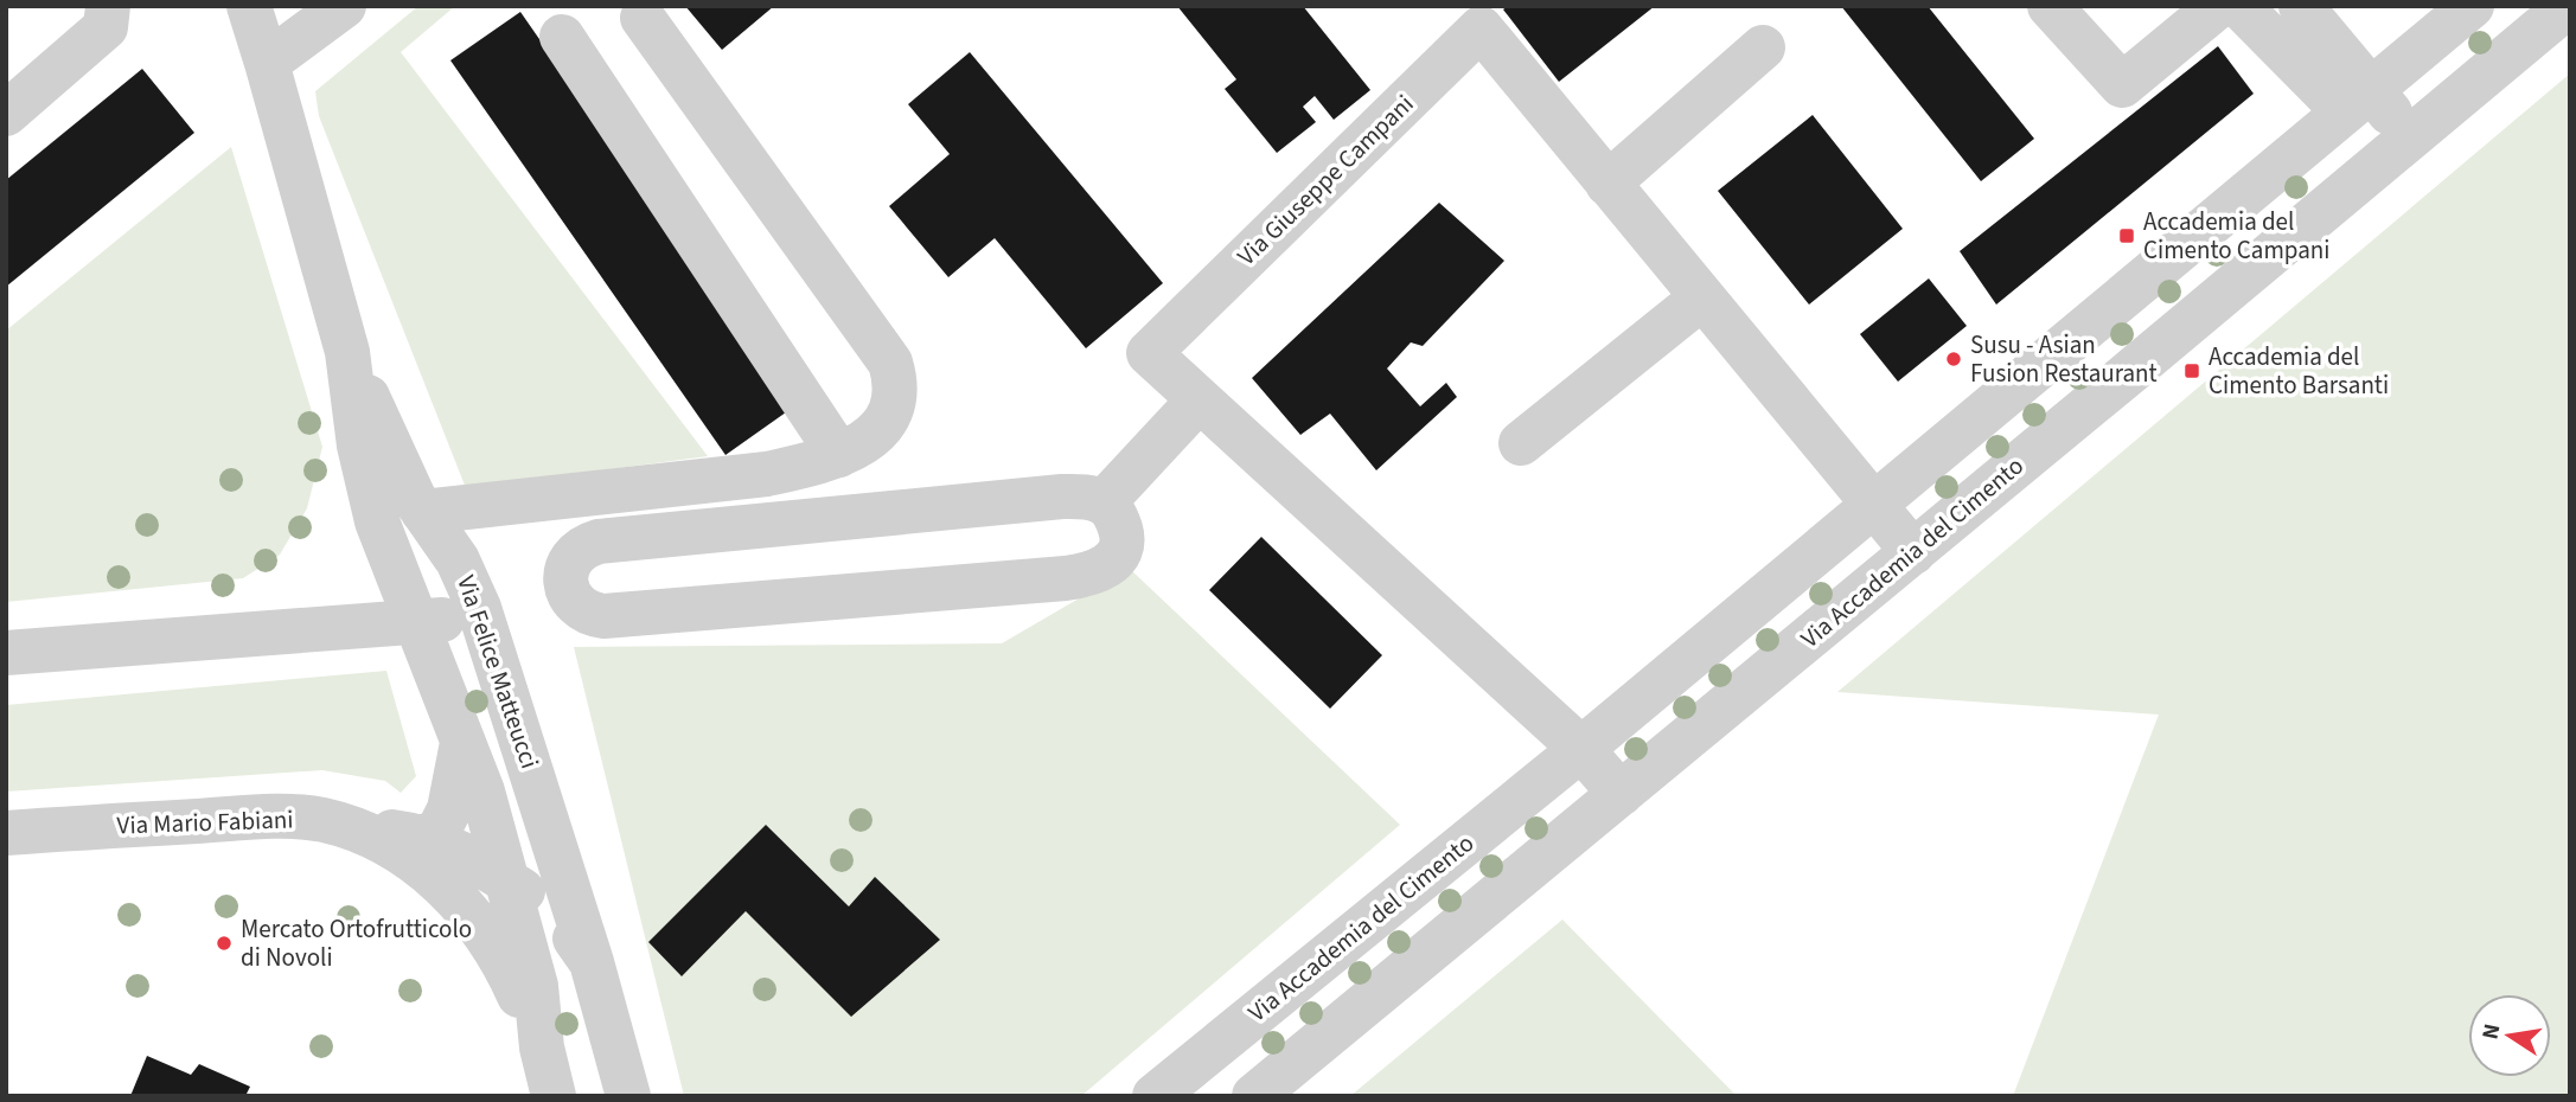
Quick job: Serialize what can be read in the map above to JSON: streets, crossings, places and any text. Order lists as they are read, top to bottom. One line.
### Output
{"streets":{"street":["Via Giuseppe Campani","Via Accademia del Cimento","Via Felice Matteucci","Via Mario Fabiani"]},"crossings":[["Via Giuseppe Campani","Via Accademia del Cimento"],["Via Felice Matteucci","Via Mario Fabiani"]],"places":{"transit":["Accademia del Cimento Campani","Accademia del Cimento Barsanti"],"other":["Susu - Asian Fusion Restaurant","Mercato Ortofrutticolo di Novoli"]},"north":"left"}
